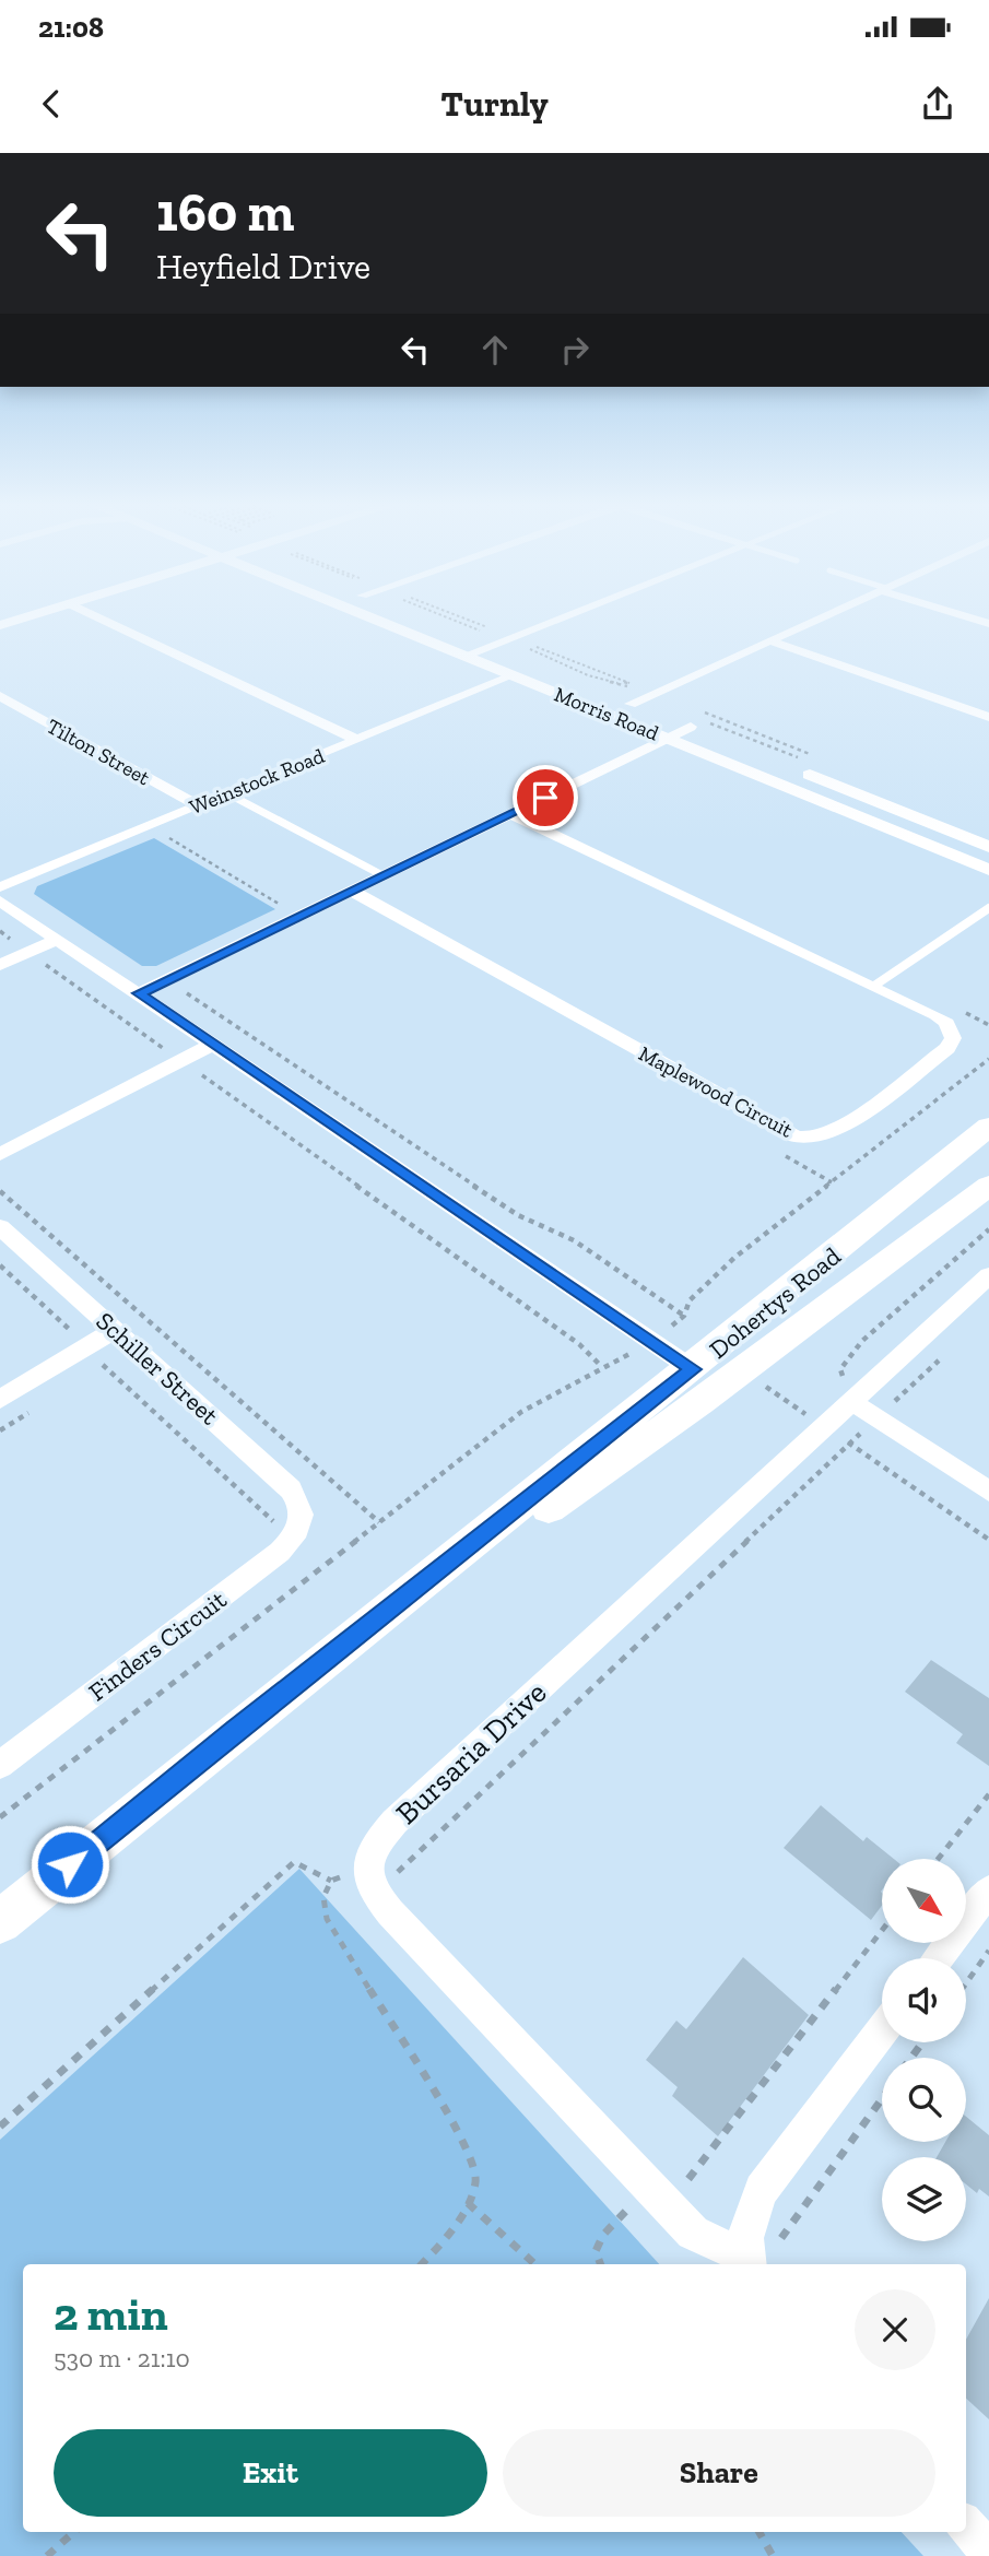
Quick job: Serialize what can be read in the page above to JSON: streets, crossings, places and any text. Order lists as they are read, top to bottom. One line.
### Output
{"streets":{"main road":["Dohertys Road"],"street":["Morris Road","Tilton Street","Weinstock Road","Maplewood Circuit","Schiller Street","Finders Circuit","Bursaria Drive"]},"crossings":[["Morris Road","Weinstock Road"],["Tilton Street","Weinstock Road"],["Schiller Street","Finders Circuit"]],"north":"bottom right","page":{"status":"21:08","header":"Turnly","turn":["160 m","Heyfield Drive"],"heading":["2 min","530 m · 21:10"],"buttons":["Exit","Share"]}}
